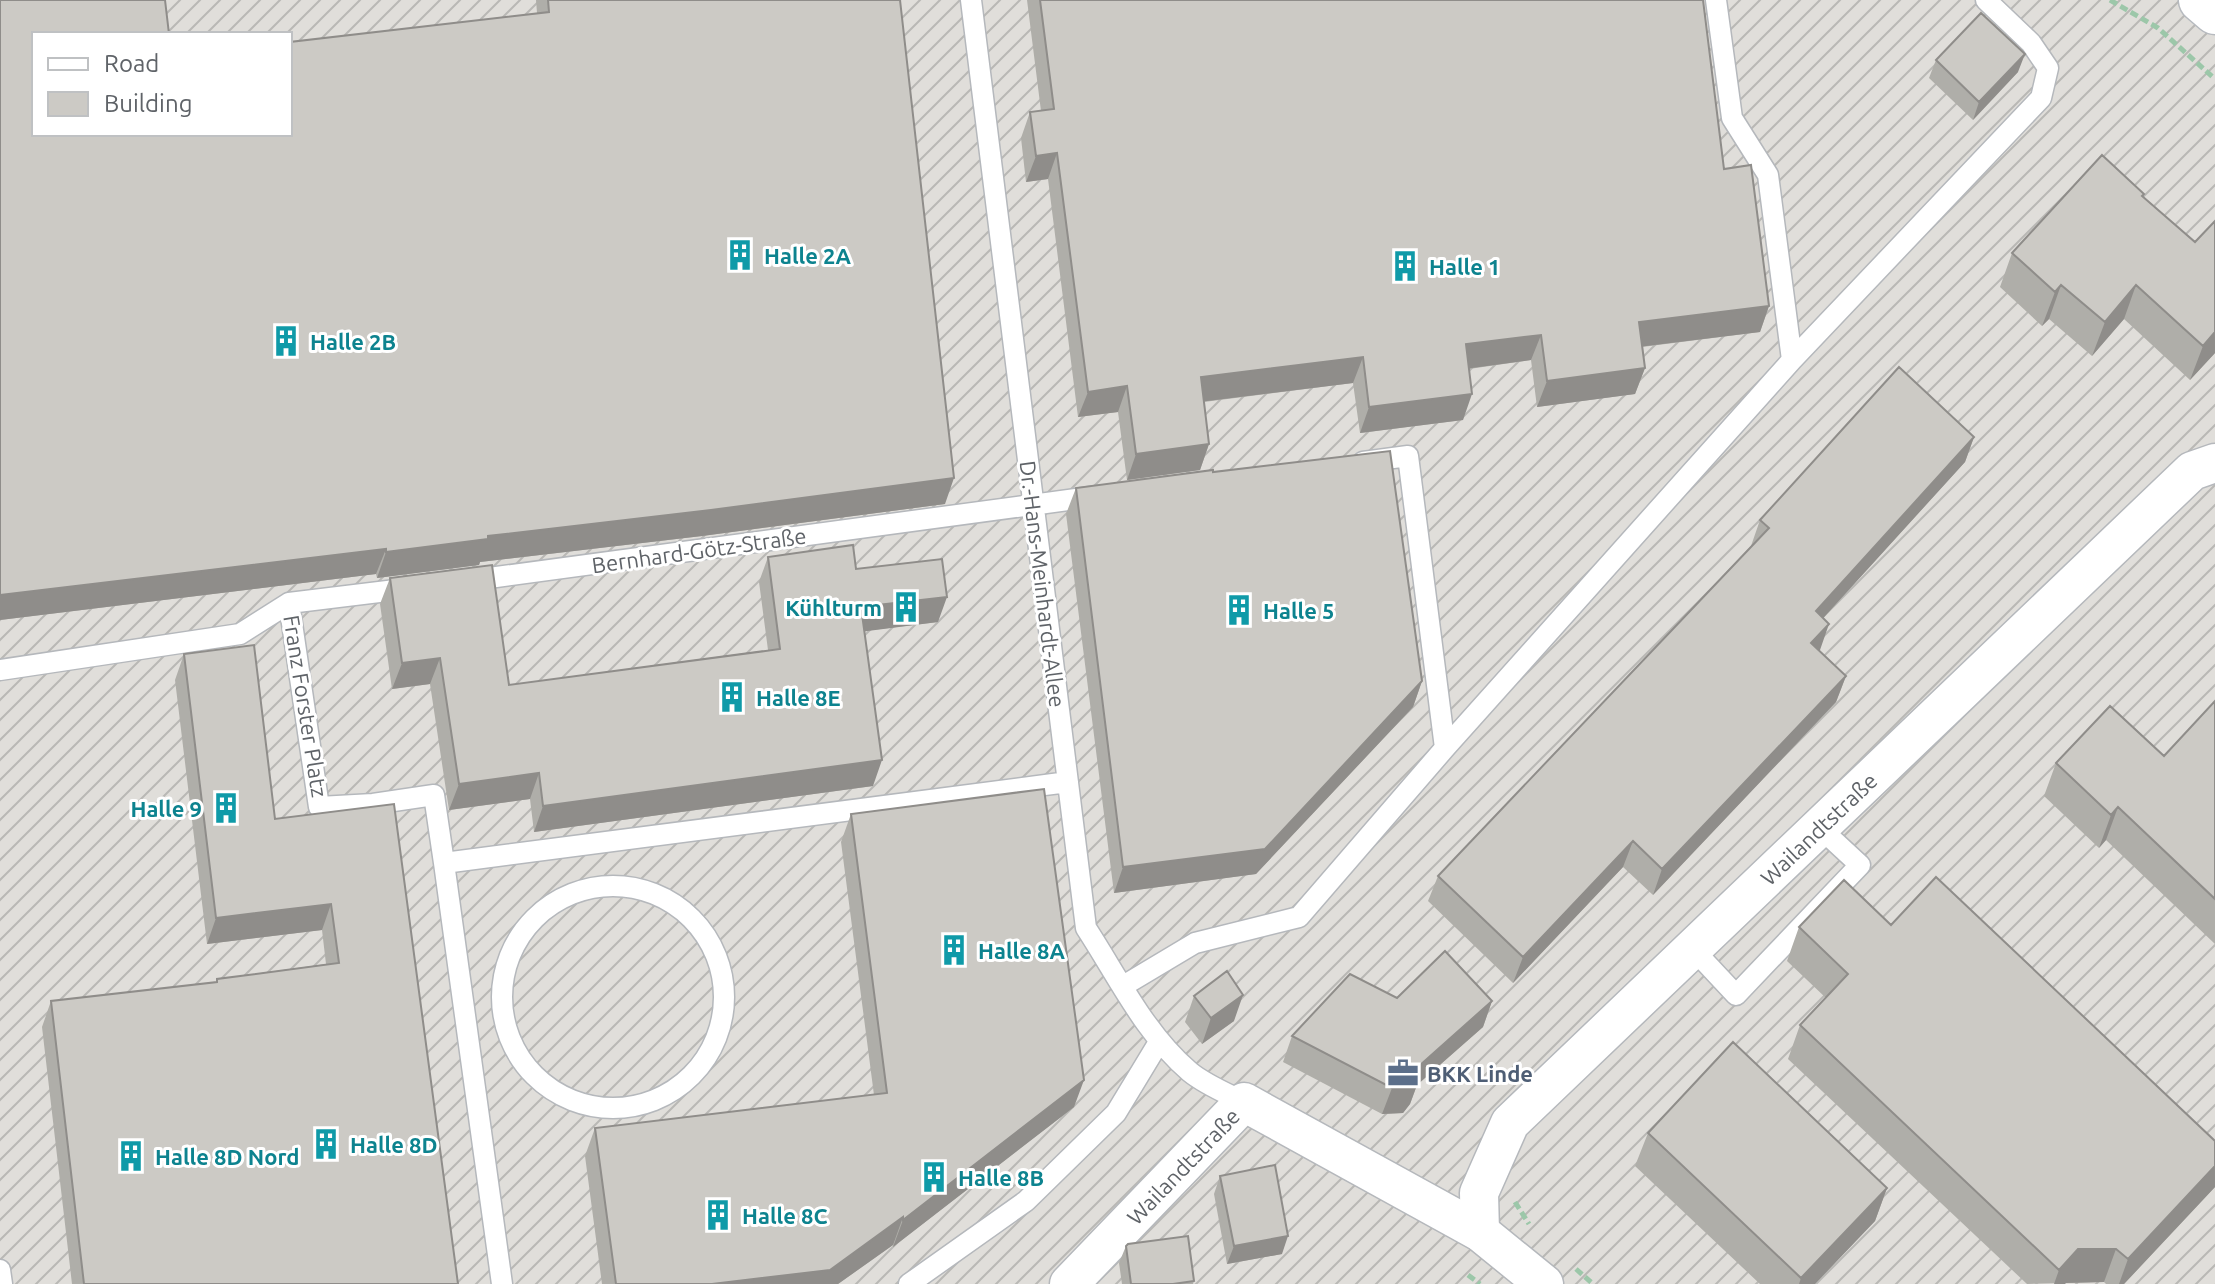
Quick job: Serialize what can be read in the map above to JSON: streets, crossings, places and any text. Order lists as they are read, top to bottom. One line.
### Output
{"streets":{"street":["Wailandtstraße"],"lane":["Bernhard-Götz-Straße","Dr.-Hans-Meinhardt-Allee","Franz Forster Platz"]},"crossings":[["Bernhard-Götz-Straße","Dr.-Hans-Meinhardt-Allee"],["Bernhard-Götz-Straße","Franz Forster Platz"],["Dr.-Hans-Meinhardt-Allee","Wailandtstraße"]],"places":{"building":["Halle 2A","Halle 1","Halle 2B","Kühlturm","Halle 5","Halle 8E","Halle 9","Halle 8A","Halle 8D","Halle 8D Nord","Halle 8B","Halle 8C"],"office":["BKK Linde"]},"legend":["Road","Building"]}
